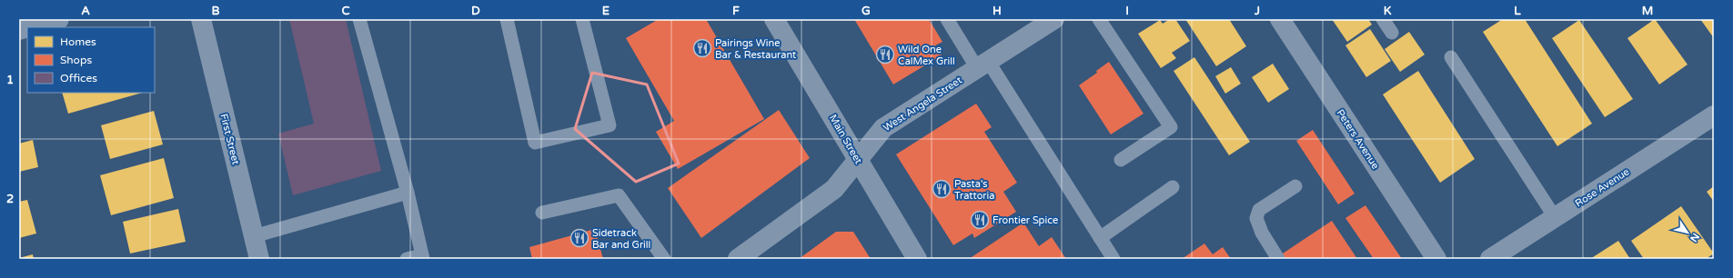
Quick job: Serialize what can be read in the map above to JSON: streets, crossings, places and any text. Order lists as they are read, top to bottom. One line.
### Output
{"streets":{"street":["West Angela Street","First Street","Main Street","Peters Avenue","Rose Avenue"]},"crossings":[["West Angela Street","Main Street"]],"places":{"restaurant":["Pairings Wine Bar & Restaurant","Wild One CalMex Grill","Pasta's Trattoria","Frontier Spice","Sidetrack Bar and Grill"]},"legend":["Homes","Shops","Offices"],"north":"bottom right","grid":{"columns":["A","B","C","D","E","F","G","H","I","J","K","L","M"],"rows":["1","2"]}}
